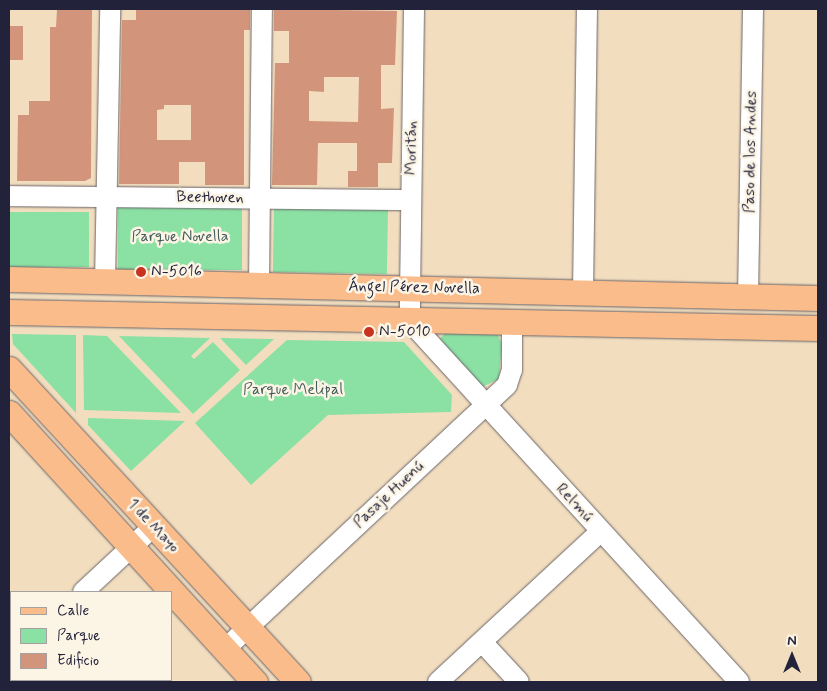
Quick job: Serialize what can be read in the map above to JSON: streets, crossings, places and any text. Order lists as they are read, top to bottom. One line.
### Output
{"streets":{"main road":["Ángel Pérez Novella","1 de Mayo"],"street":["Moritán","Paso de los Andes","Beethoven","Pasaje Huenú","Relmú"]},"crossings":[["Moritán","Beethoven"],["Moritán","Ángel Pérez Novella"],["Moritán","Relmú"],["Paso de los Andes","Ángel Pérez Novella"],["Ángel Pérez Novella","Pasaje Huenú"],["Ángel Pérez Novella","Relmú"],["Pasaje Huenú","Relmú"],["Pasaje Huenú","1 de Mayo"]],"parks":["Parque Novella","Parque Melipal"],"places":["N-5016","N-5010"],"legend":["Calle","Parque","Edificio"],"north":"top"}
